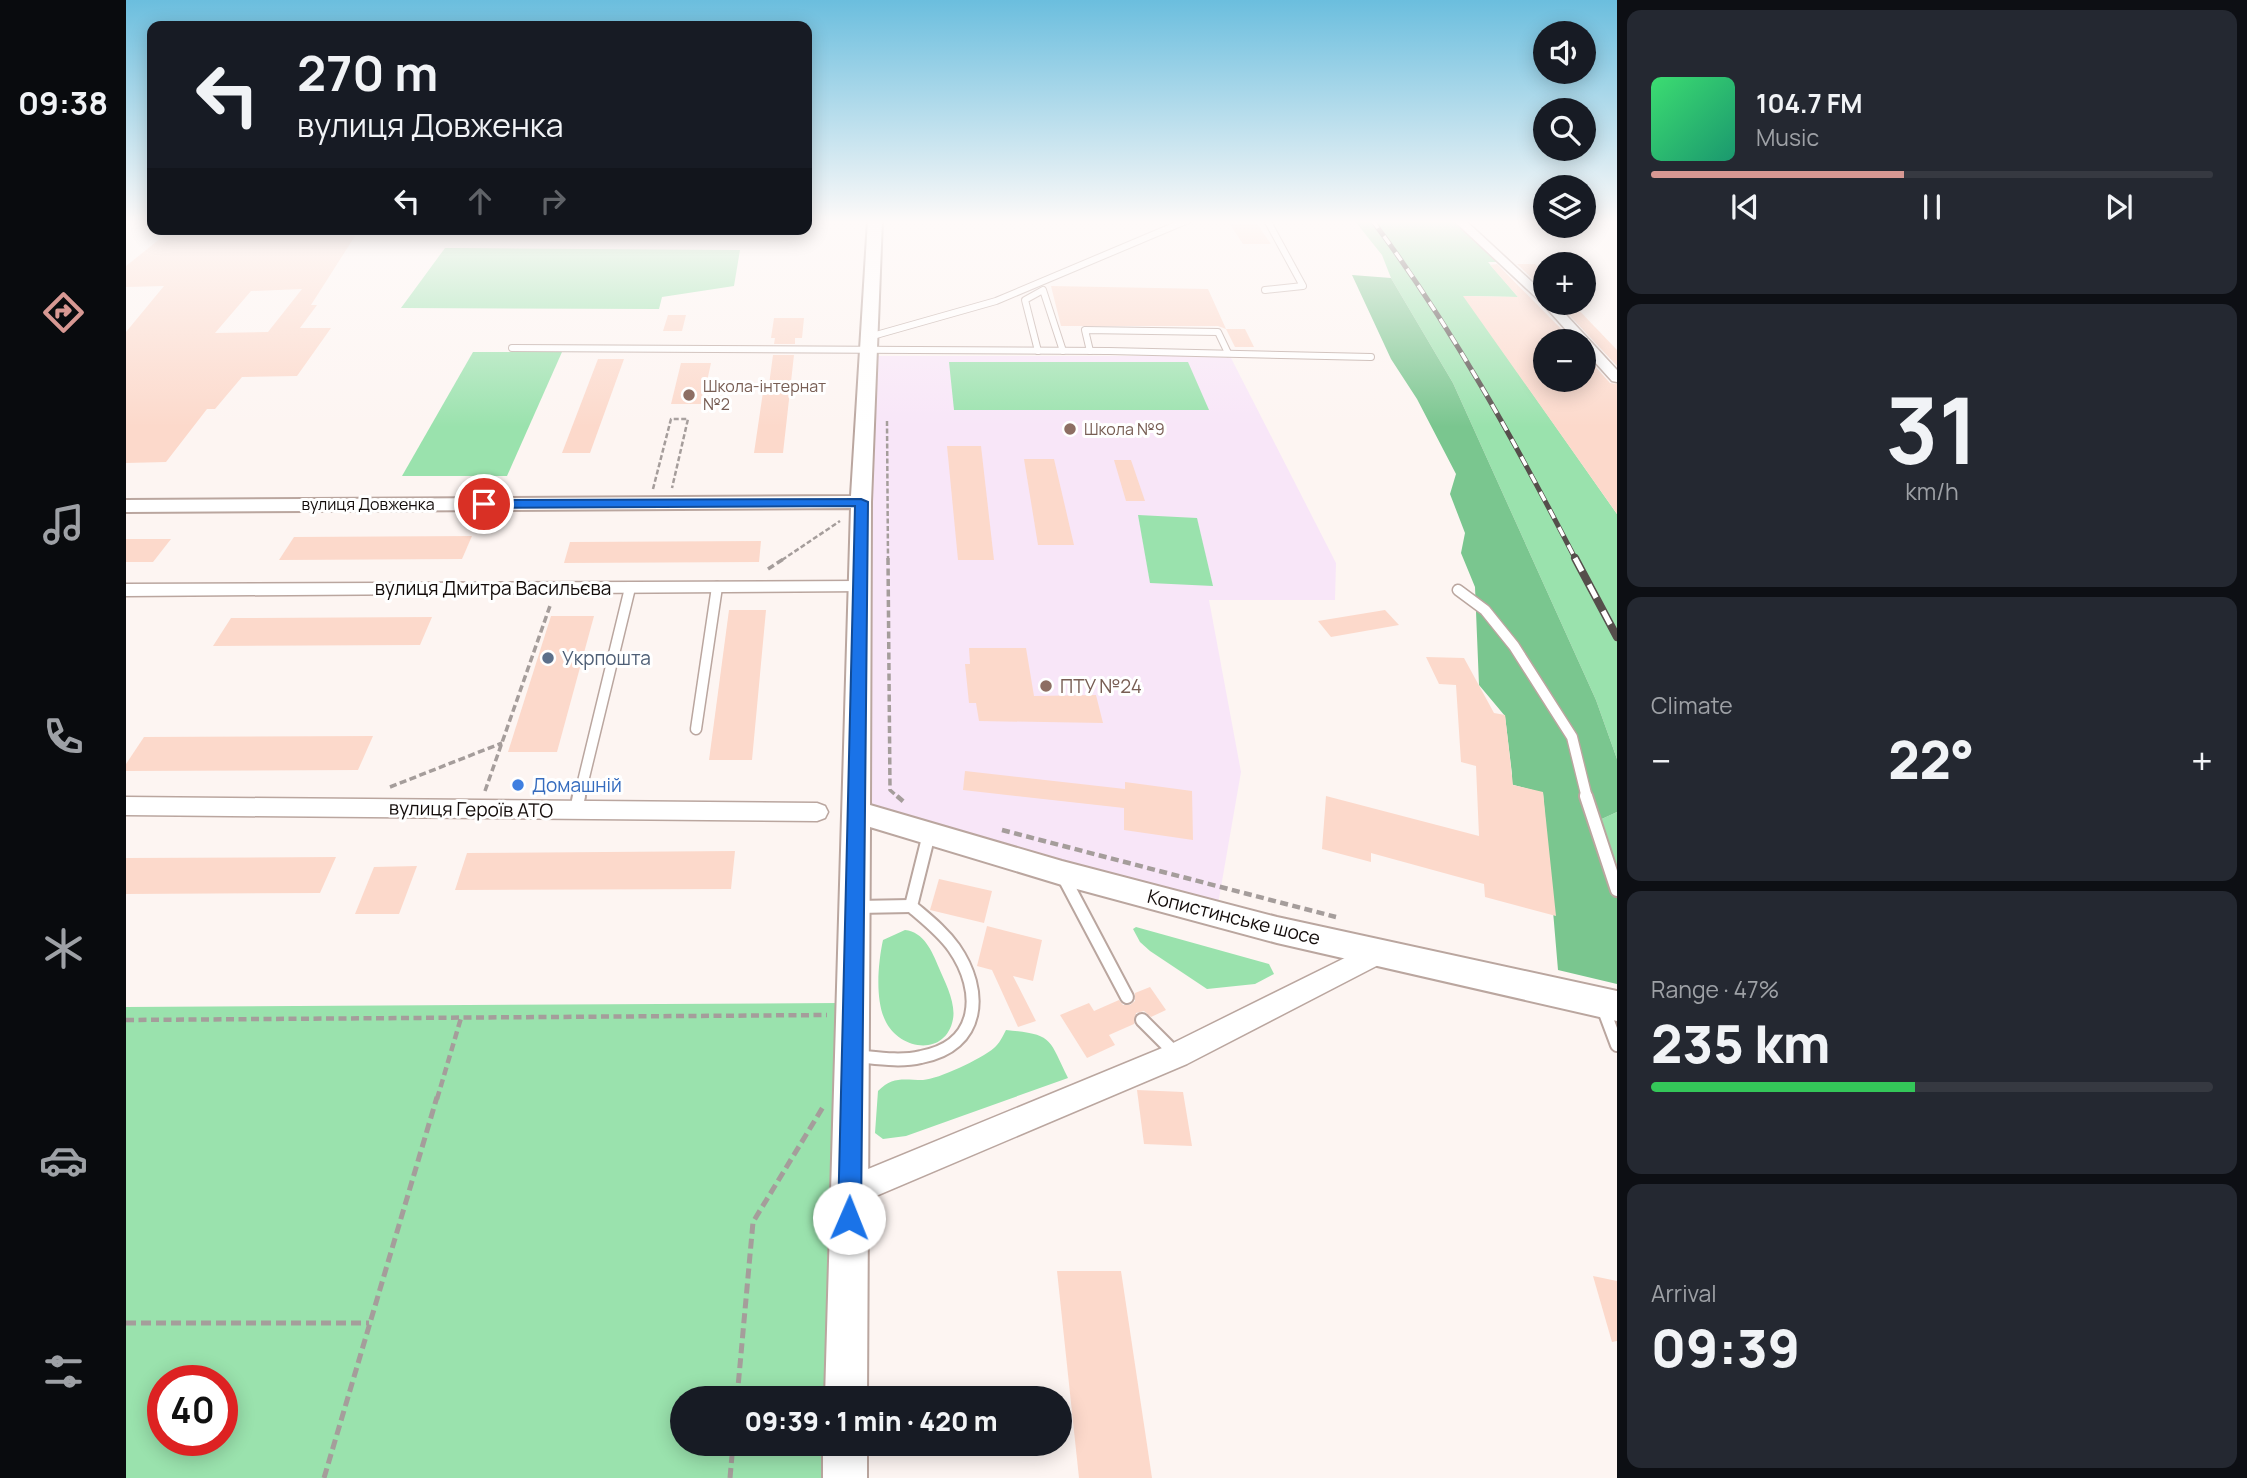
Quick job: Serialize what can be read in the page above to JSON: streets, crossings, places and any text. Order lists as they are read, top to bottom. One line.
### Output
{"streets":{"street":["вулиця Довженка","вулиця Дмитра Васильєва","вулиця Героїв АТО","Копистинське шосе"]},"places":["Школа-інтернат №2","Школа №9","Укрпошта","ПТУ №24","Домашній"],"page":{"tabs":"09:38","map_buttons":["+","−"],"turn":["270 m","вулиця Довженка"],"song":["104.7 FM","Music"],"tile":[["31","km/h"],"Climate",["Range · 47%","235 km"],["Arrival","09:39"]],"heat":["−","22°","+"],"limit":"40","trip":"09:39 · 1 min · 420 m"}}
